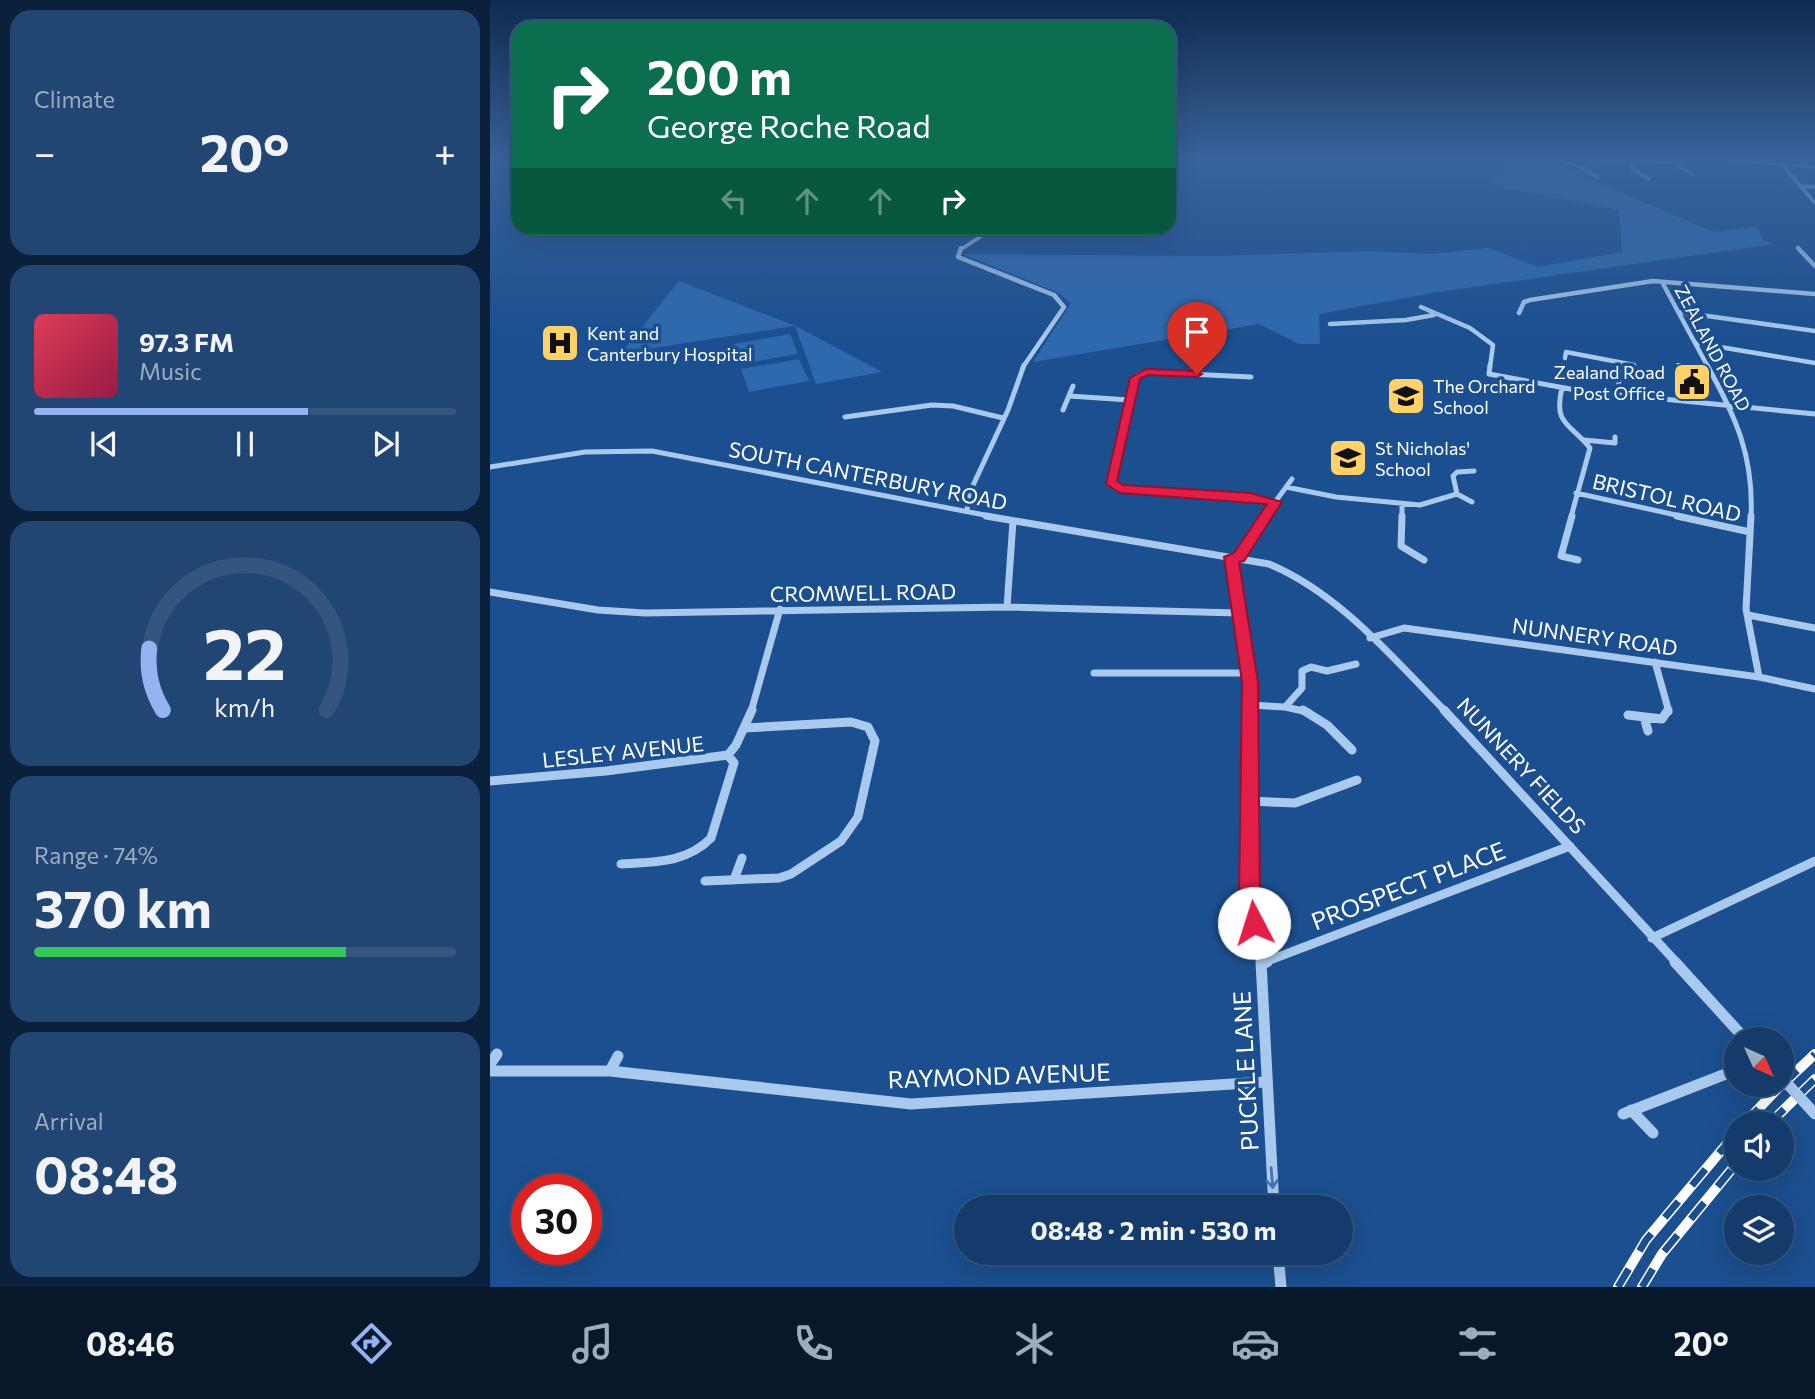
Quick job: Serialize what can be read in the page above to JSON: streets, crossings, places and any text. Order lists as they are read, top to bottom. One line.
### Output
{"streets":{"street":["ZEALAND ROAD","SOUTH CANTERBURY ROAD","BRISTOL ROAD","CROMWELL ROAD","NUNNERY ROAD","LESLEY AVENUE","NUNNERY FIELDS","PROSPECT PLACE","PUCKLE LANE","RAYMOND AVENUE"]},"crossings":[["ZEALAND ROAD","BRISTOL ROAD"],["ZEALAND ROAD","NUNNERY ROAD"],["SOUTH CANTERBURY ROAD","NUNNERY FIELDS"],["SOUTH CANTERBURY ROAD","PUCKLE LANE"],["CROMWELL ROAD","LESLEY AVENUE"],["CROMWELL ROAD","PUCKLE LANE"],["NUNNERY ROAD","NUNNERY FIELDS"],["NUNNERY FIELDS","PROSPECT PLACE"],["NUNNERY FIELDS","PUCKLE LANE"],["PROSPECT PLACE","PUCKLE LANE"],["PUCKLE LANE","RAYMOND AVENUE"]],"places":{"hospital":["Kent and Canterbury Hospital"],"public building":["Zealand Road Post Office"],"school or university":["The Orchard School","St Nicholas' School"]},"north":"bottom right","page":{"tile":["Climate",["Range · 74%","370 km"],["Arrival","08:48"]],"turn":["200 m","George Roche Road"],"heat":["−","20°","+"],"song":["97.3 FM","Music"],"limit":"30","trip":"08:48 · 2 min · 530 m","tabs":["08:46","20°"],"gauge":["22","km/h"]}}
